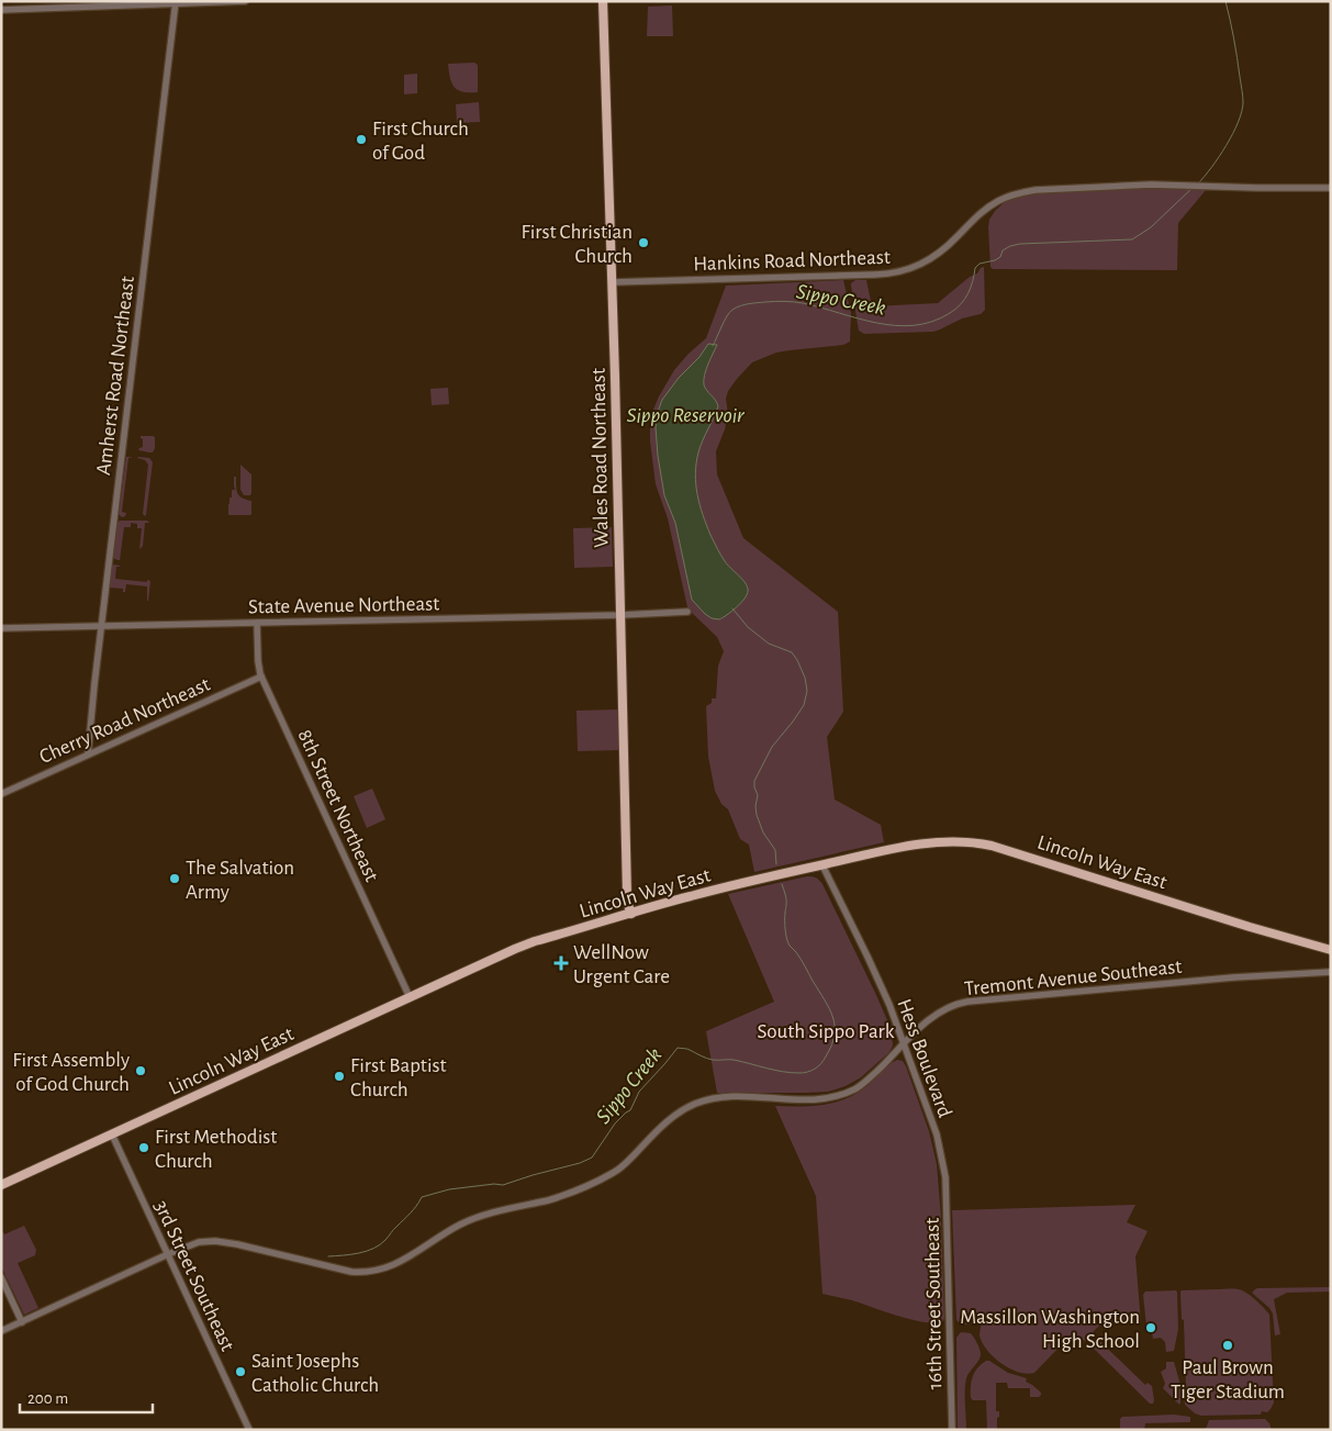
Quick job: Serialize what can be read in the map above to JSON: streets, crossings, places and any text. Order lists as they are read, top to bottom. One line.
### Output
{"streets":{"main road":["Wales Road Northeast","Lincoln Way East"],"street":["Hankins Road Northeast","Amherst Road Northeast","State Avenue Northeast","Cherry Road Northeast","8th Street Northeast","Tremont Avenue Southeast","Hess Boulevard","3rd Street Southeast","16th Street Southeast"]},"crossings":[["Hankins Road Northeast","Wales Road Northeast"],["Amherst Road Northeast","State Avenue Northeast"],["Amherst Road Northeast","Cherry Road Northeast"],["Wales Road Northeast","State Avenue Northeast"],["Wales Road Northeast","Lincoln Way East"],["State Avenue Northeast","8th Street Northeast"],["Cherry Road Northeast","8th Street Northeast"],["8th Street Northeast","Lincoln Way East"],["Lincoln Way East","Hess Boulevard"],["Lincoln Way East","3rd Street Southeast"],["Tremont Avenue Southeast","Hess Boulevard"],["Tremont Avenue Southeast","3rd Street Southeast"],["Hess Boulevard","16th Street Southeast"]],"water":["Sippo Creek","Sippo Reservoir"],"parks":["South Sippo Park"],"places":{"other":["First Church of God","First Christian Church","The Salvation Army","First Assembly of God Church","First Baptist Church","First Methodist Church","Massillon Washington High School","Paul Brown Tiger Stadium","Saint Josephs Catholic Church"],"health":["WellNow Urgent Care"]},"scale_bar":"200 m"}
